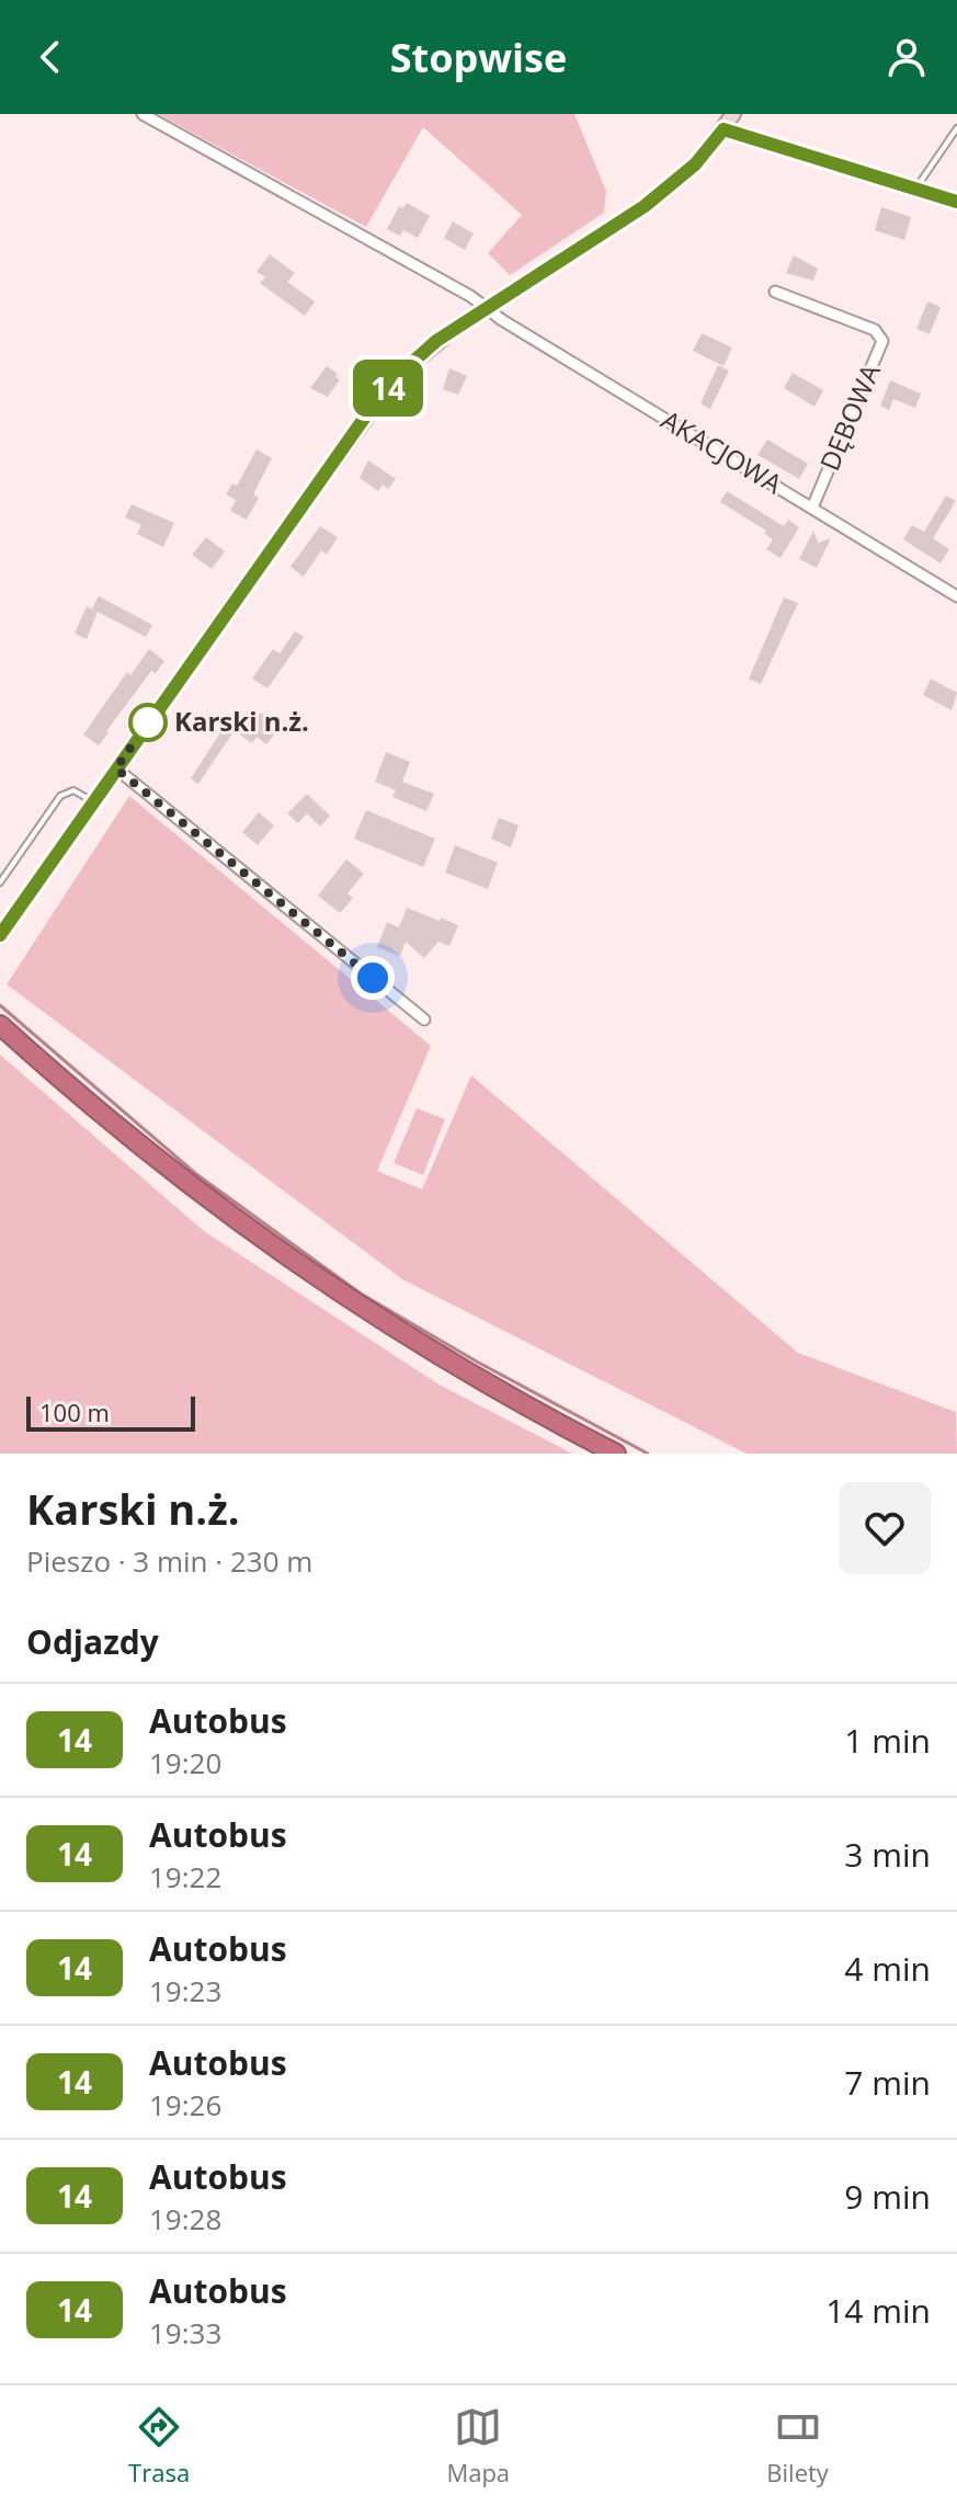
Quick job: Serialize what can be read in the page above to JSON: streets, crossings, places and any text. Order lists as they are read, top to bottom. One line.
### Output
{"streets":{"street":["DĘBOWA","AKACJOWA"]},"crossings":[["DĘBOWA","AKACJOWA"]],"places":["Karski n.ż."],"lines":["bus line 14"],"scale_bar":"100 m","page":{"header":"Stopwise","on_map":"14","scale":"100 m","heading":[["Karski n.ż.","Pieszo · 3 min · 230 m"],"Odjazdy"],"list":[{"mark":"14","name":"Autobus","note":"19:20","value":"1 min"},{"mark":"14","name":"Autobus","note":"19:22","value":"3 min"},{"mark":"14","name":"Autobus","note":"19:23","value":"4 min"},{"mark":"14","name":"Autobus","note":"19:26","value":"7 min"},{"mark":"14","name":"Autobus","note":"19:28","value":"9 min"},{"mark":"14","name":"Autobus","note":"19:33","value":"14 min"}],"tabs":["Trasa","Mapa","Bilety"]}}
